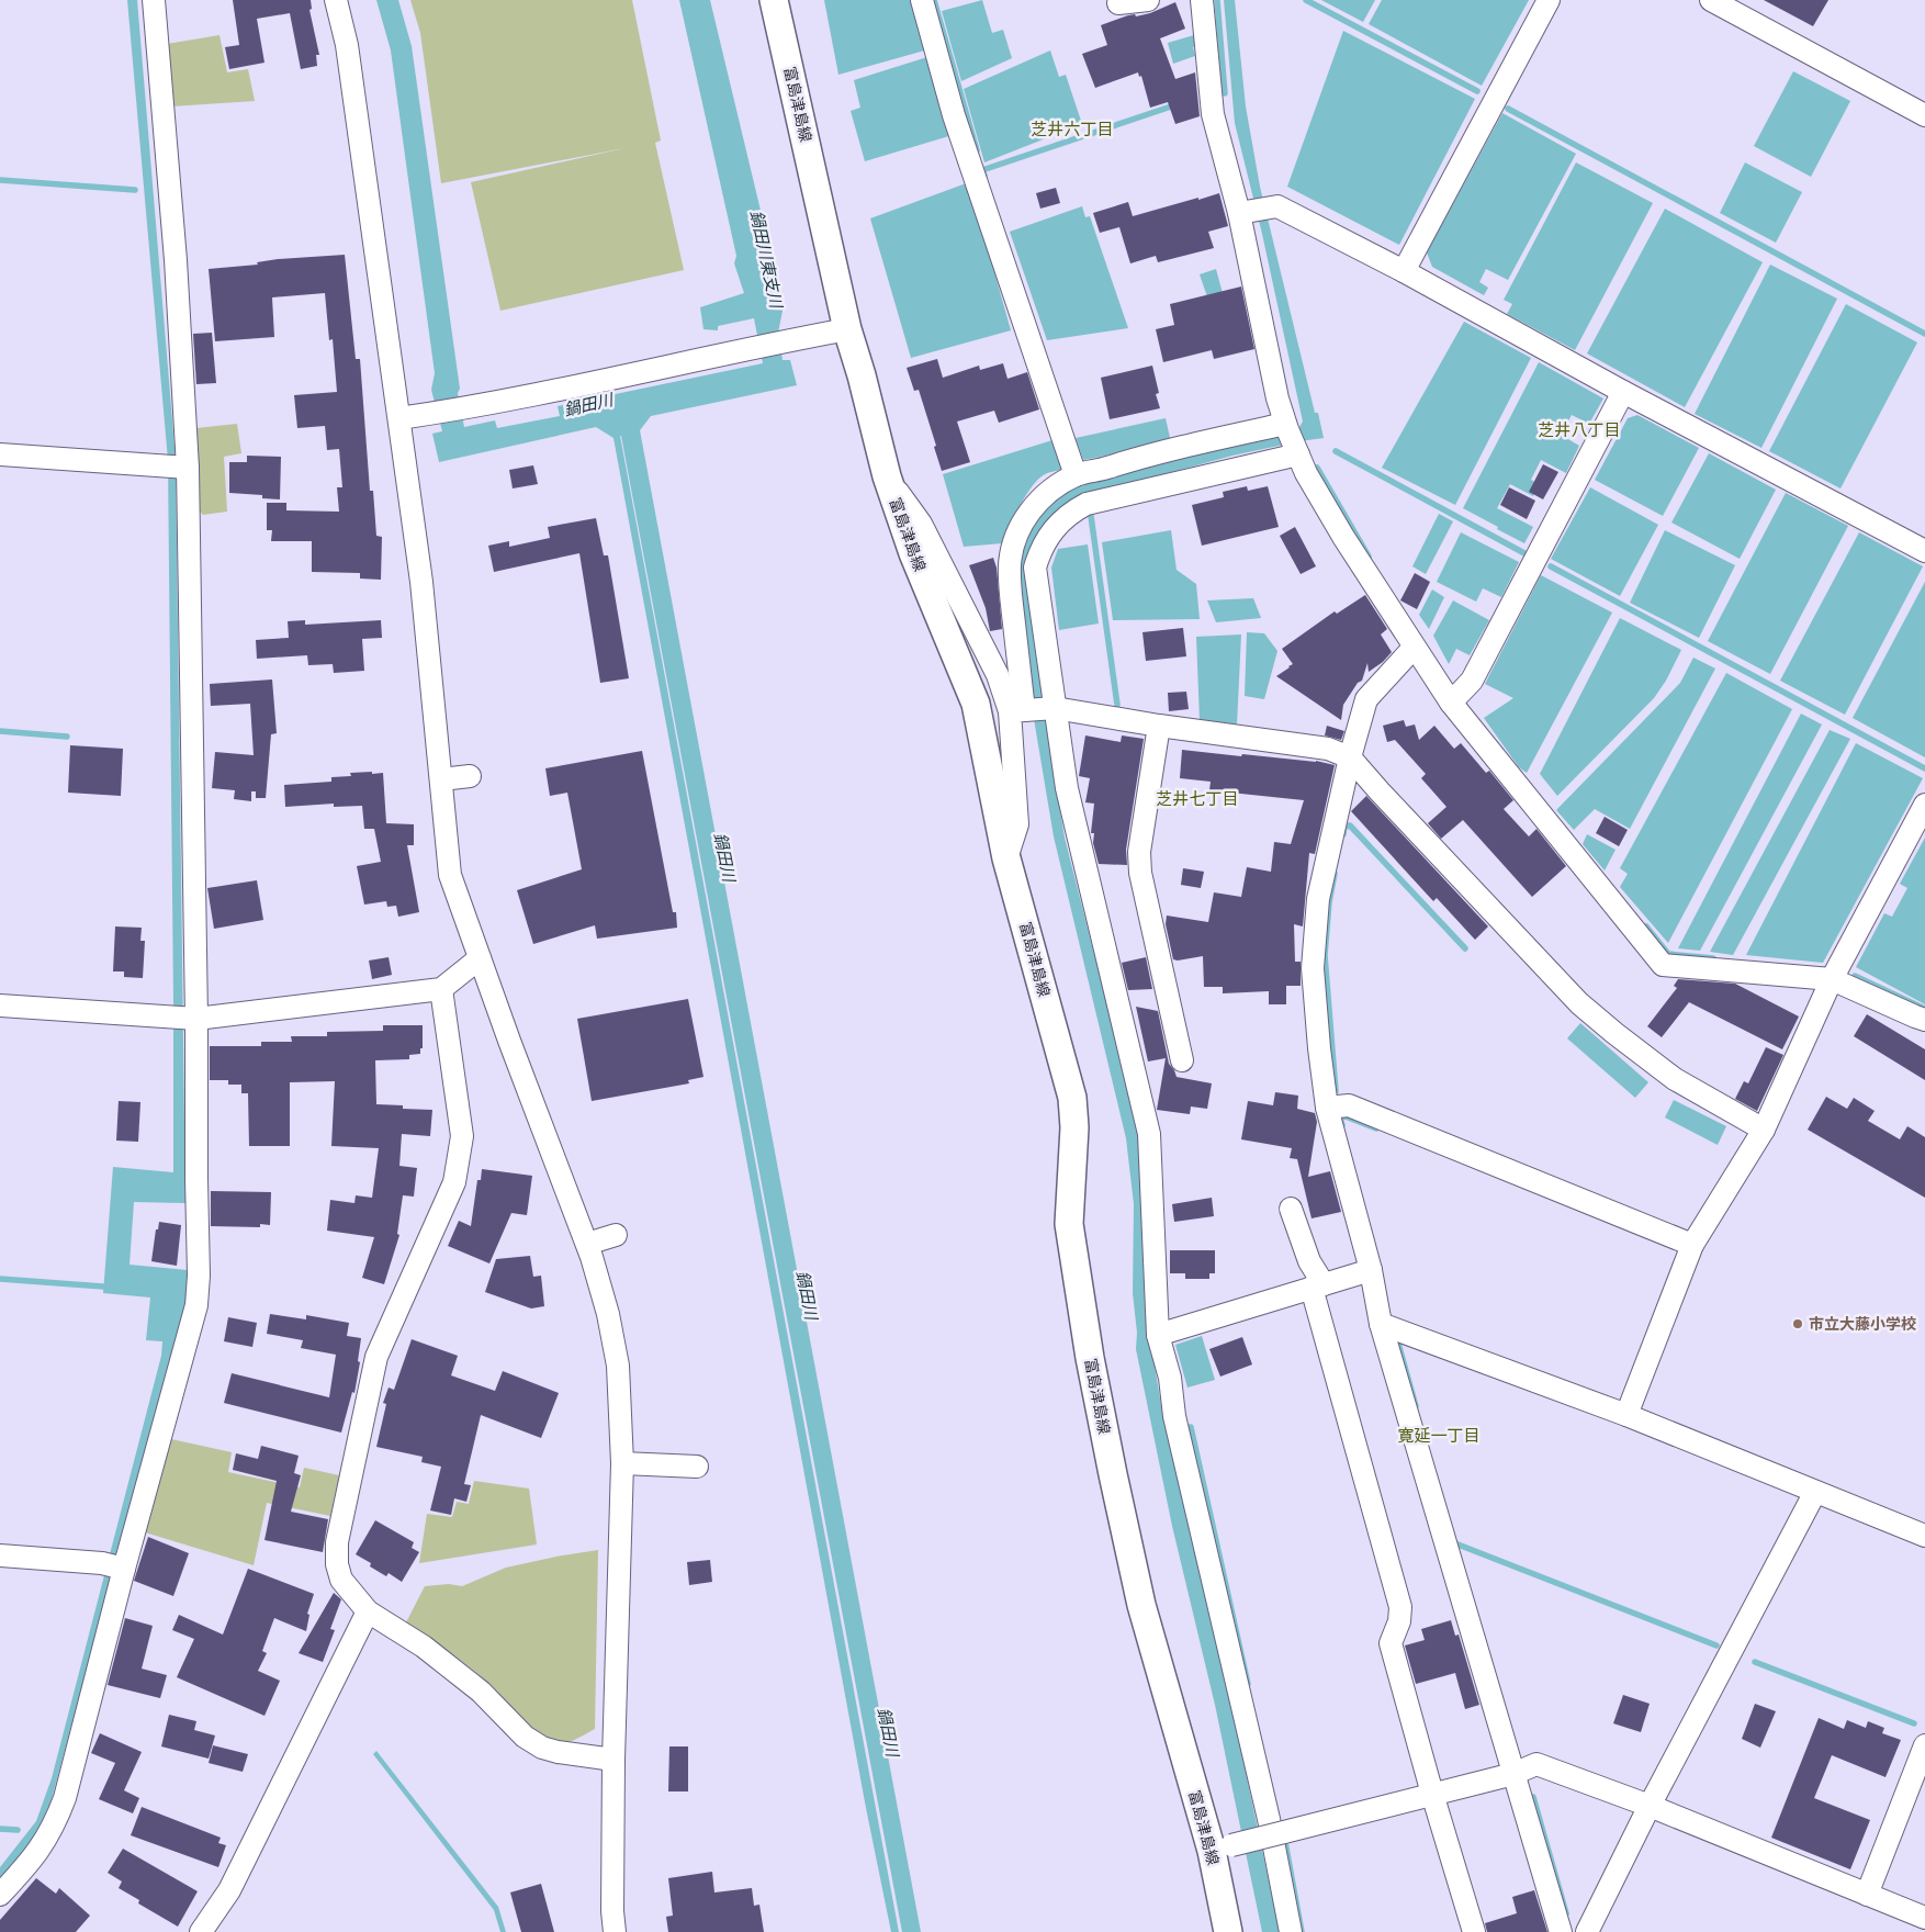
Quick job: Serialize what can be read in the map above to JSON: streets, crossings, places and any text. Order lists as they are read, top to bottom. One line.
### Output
{"streets":{"main road":["富島津島線"]},"districts":["芝井六丁目","芝井八丁目","芝井七丁目","寛延一丁目"],"water":["鍋田川東支川","鍋田川"],"places":["市立大藤小学校"]}
